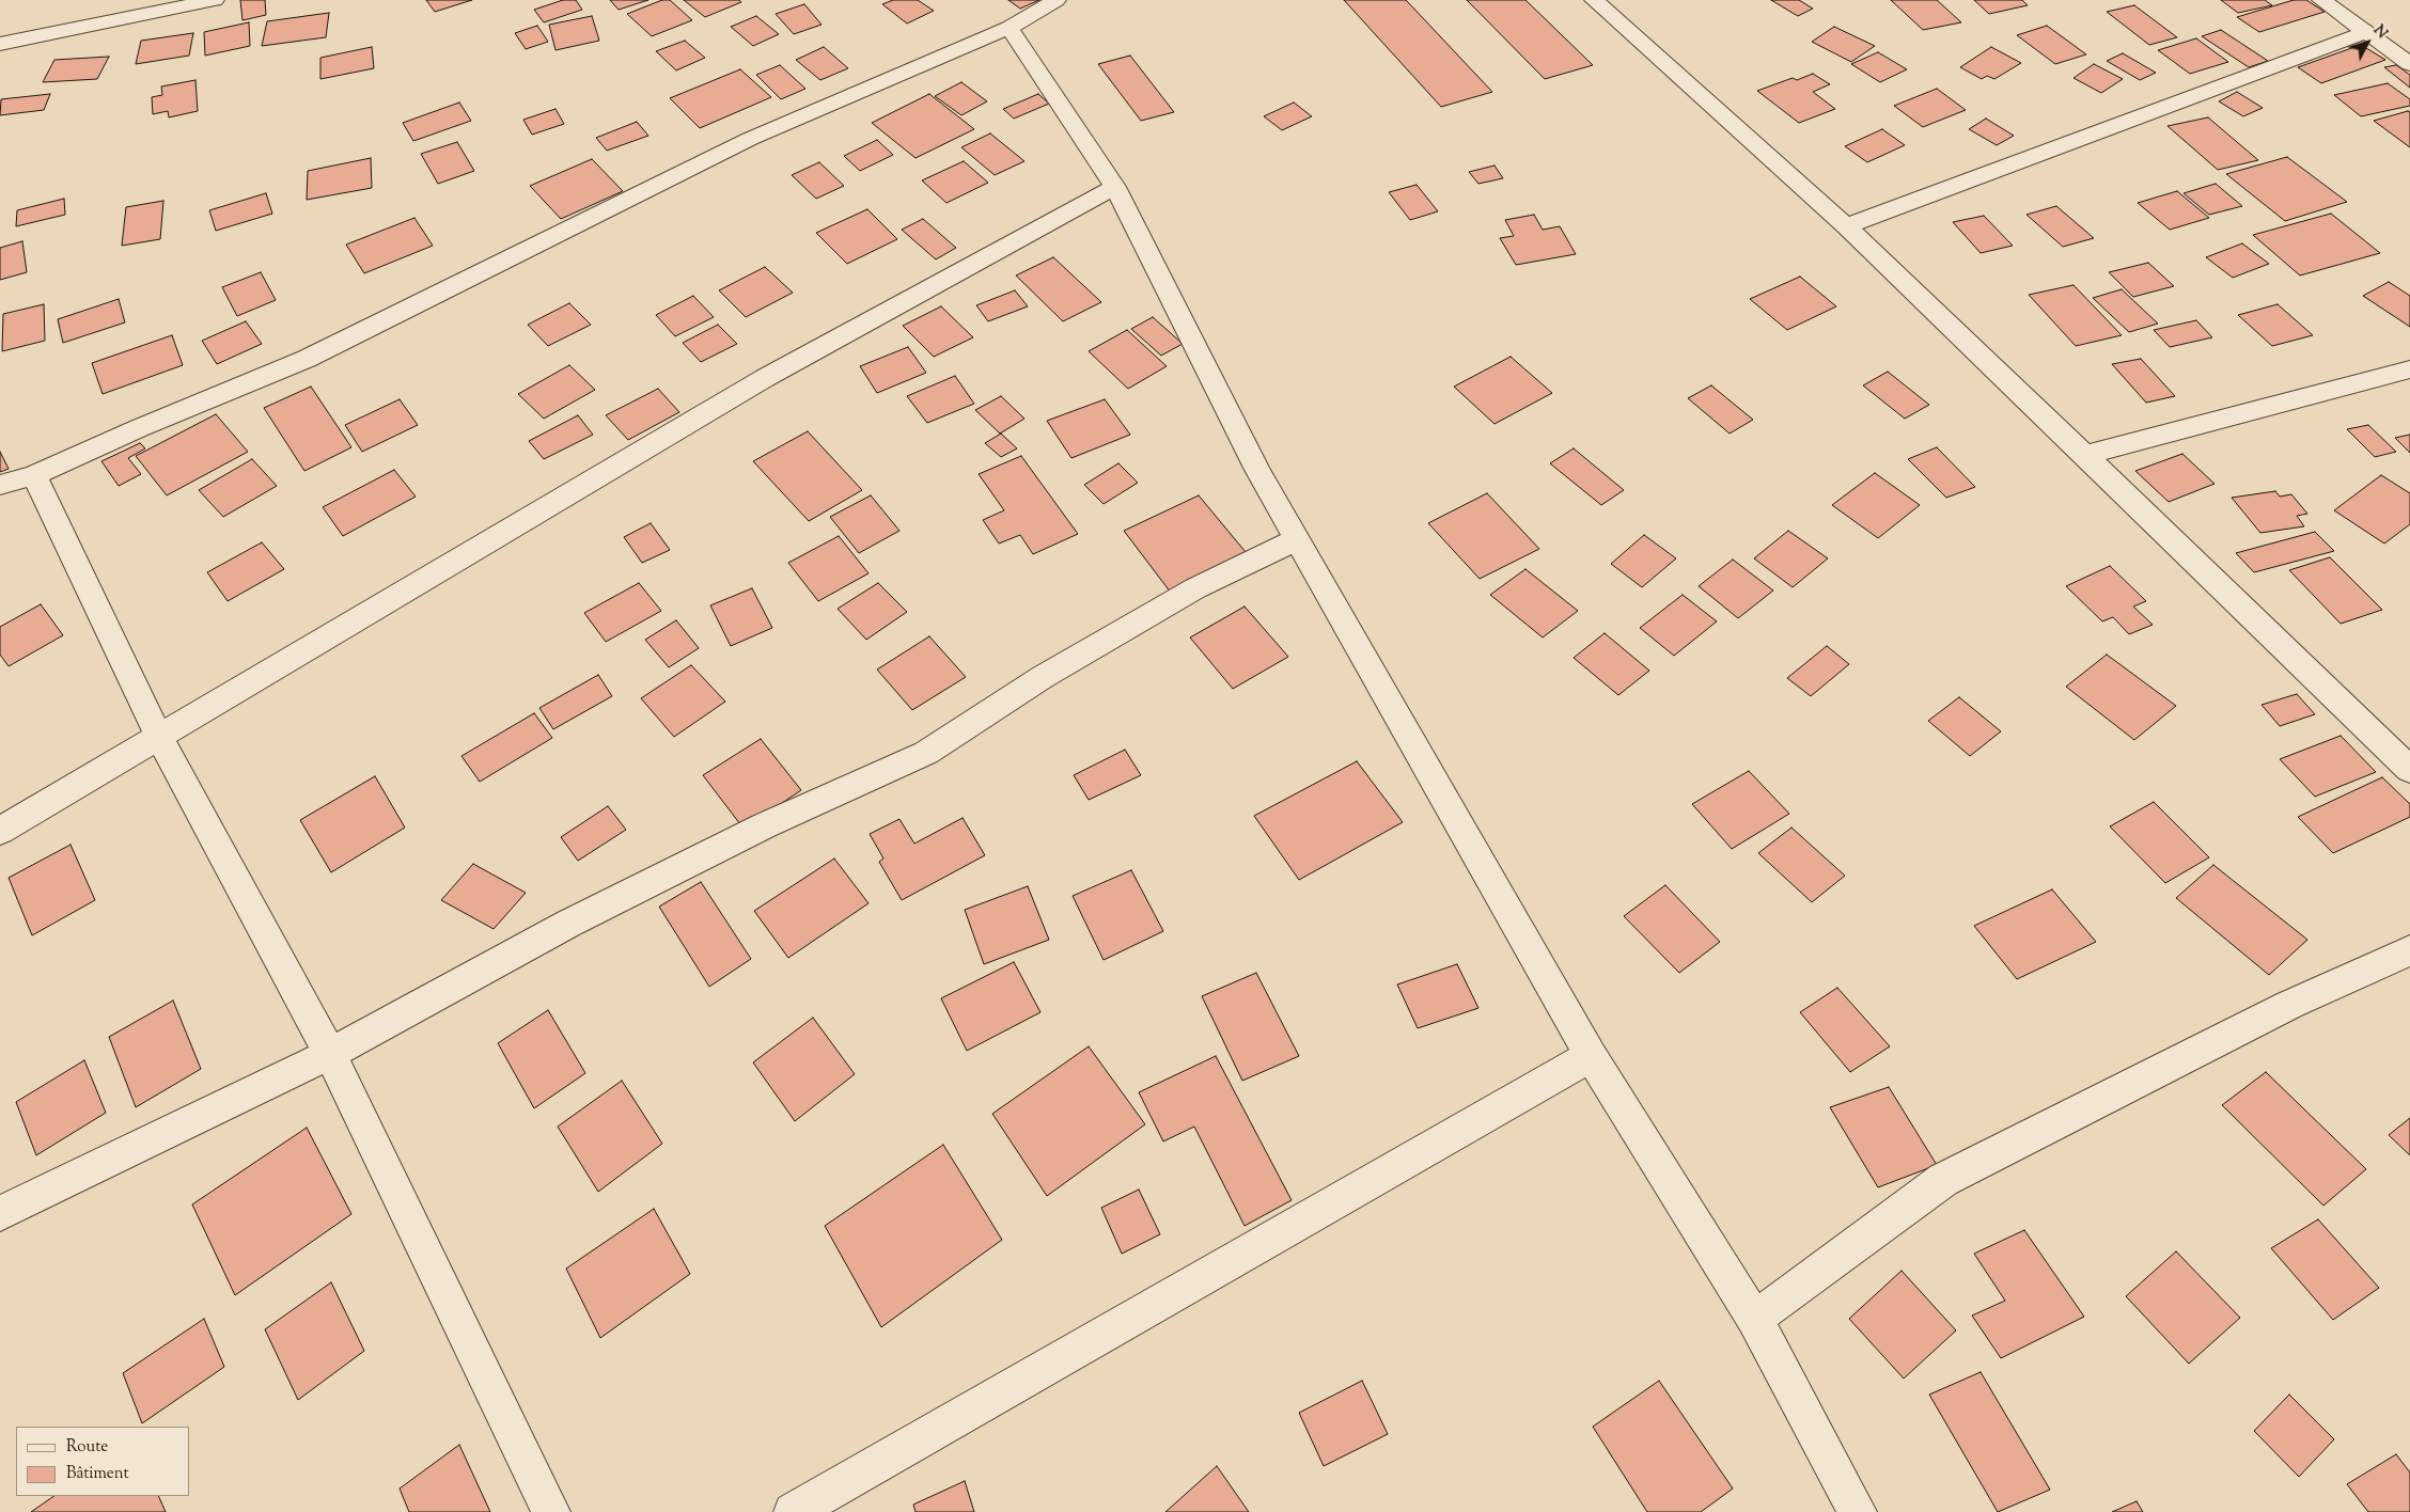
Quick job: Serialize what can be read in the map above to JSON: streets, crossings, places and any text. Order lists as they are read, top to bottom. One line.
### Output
{"legend":["Route","Bâtiment"],"north":"top right"}
